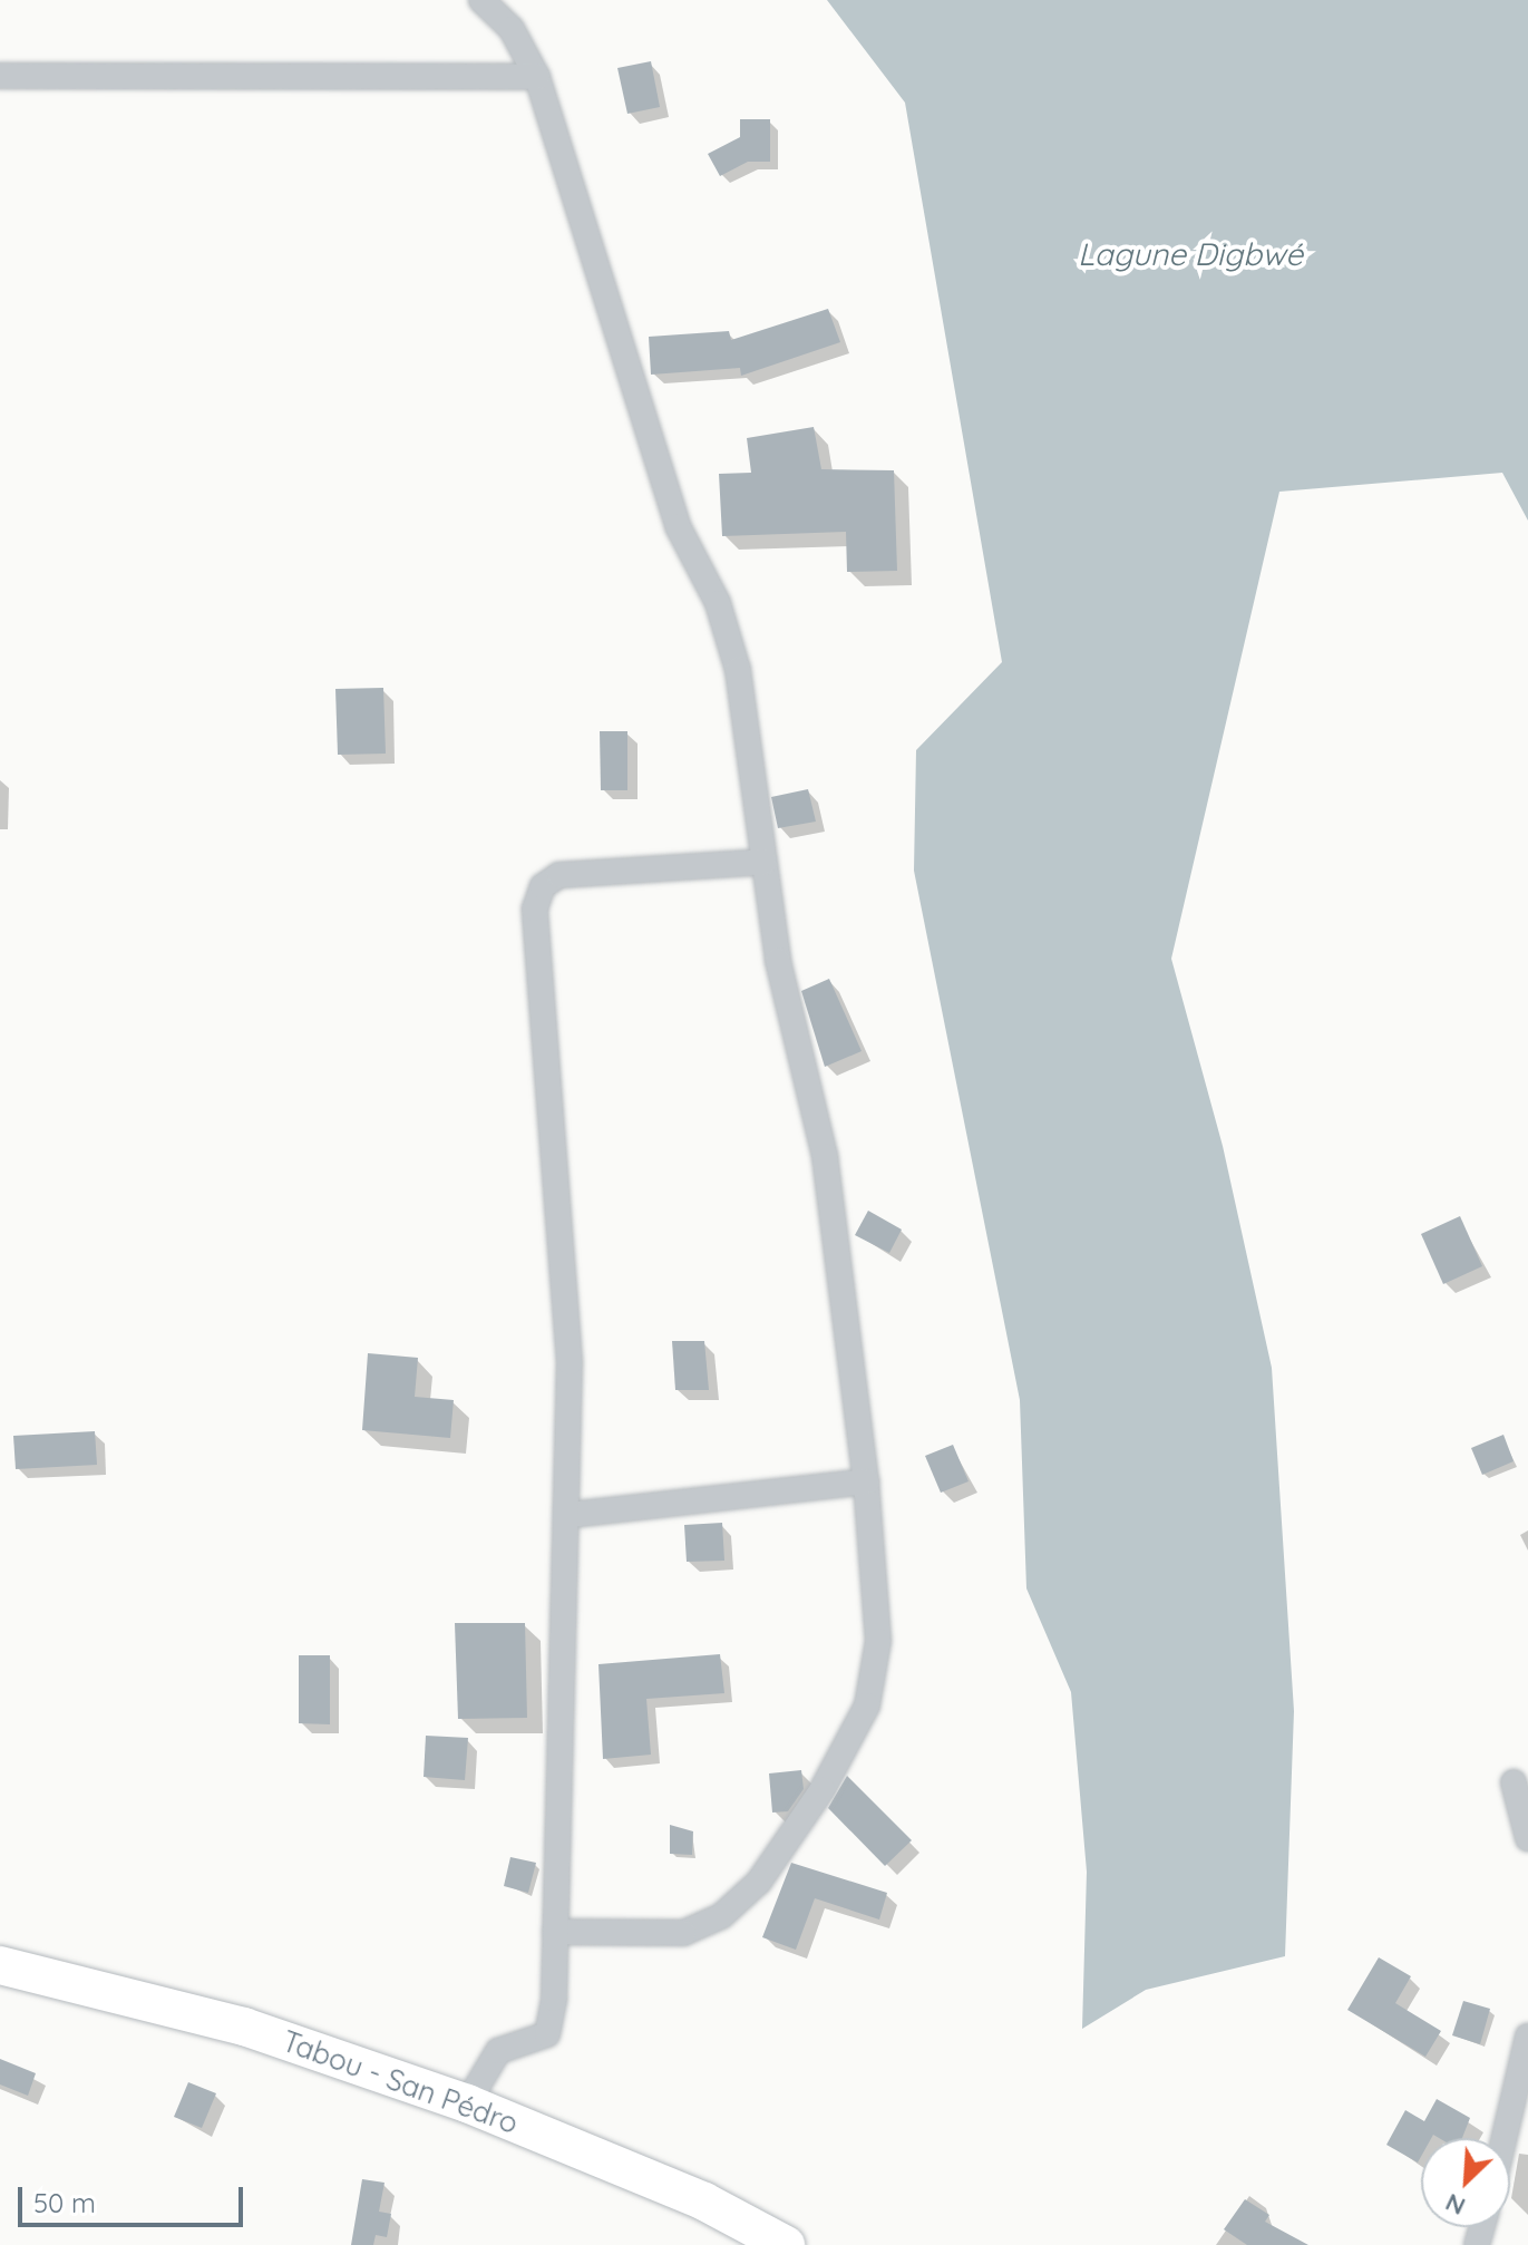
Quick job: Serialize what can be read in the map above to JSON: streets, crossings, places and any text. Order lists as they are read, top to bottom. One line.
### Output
{"streets":{"main road":["Tabou - San Pédro"]},"water":["Lagune Digbwé"],"scale_bar":"50 m","north":"bottom left"}
